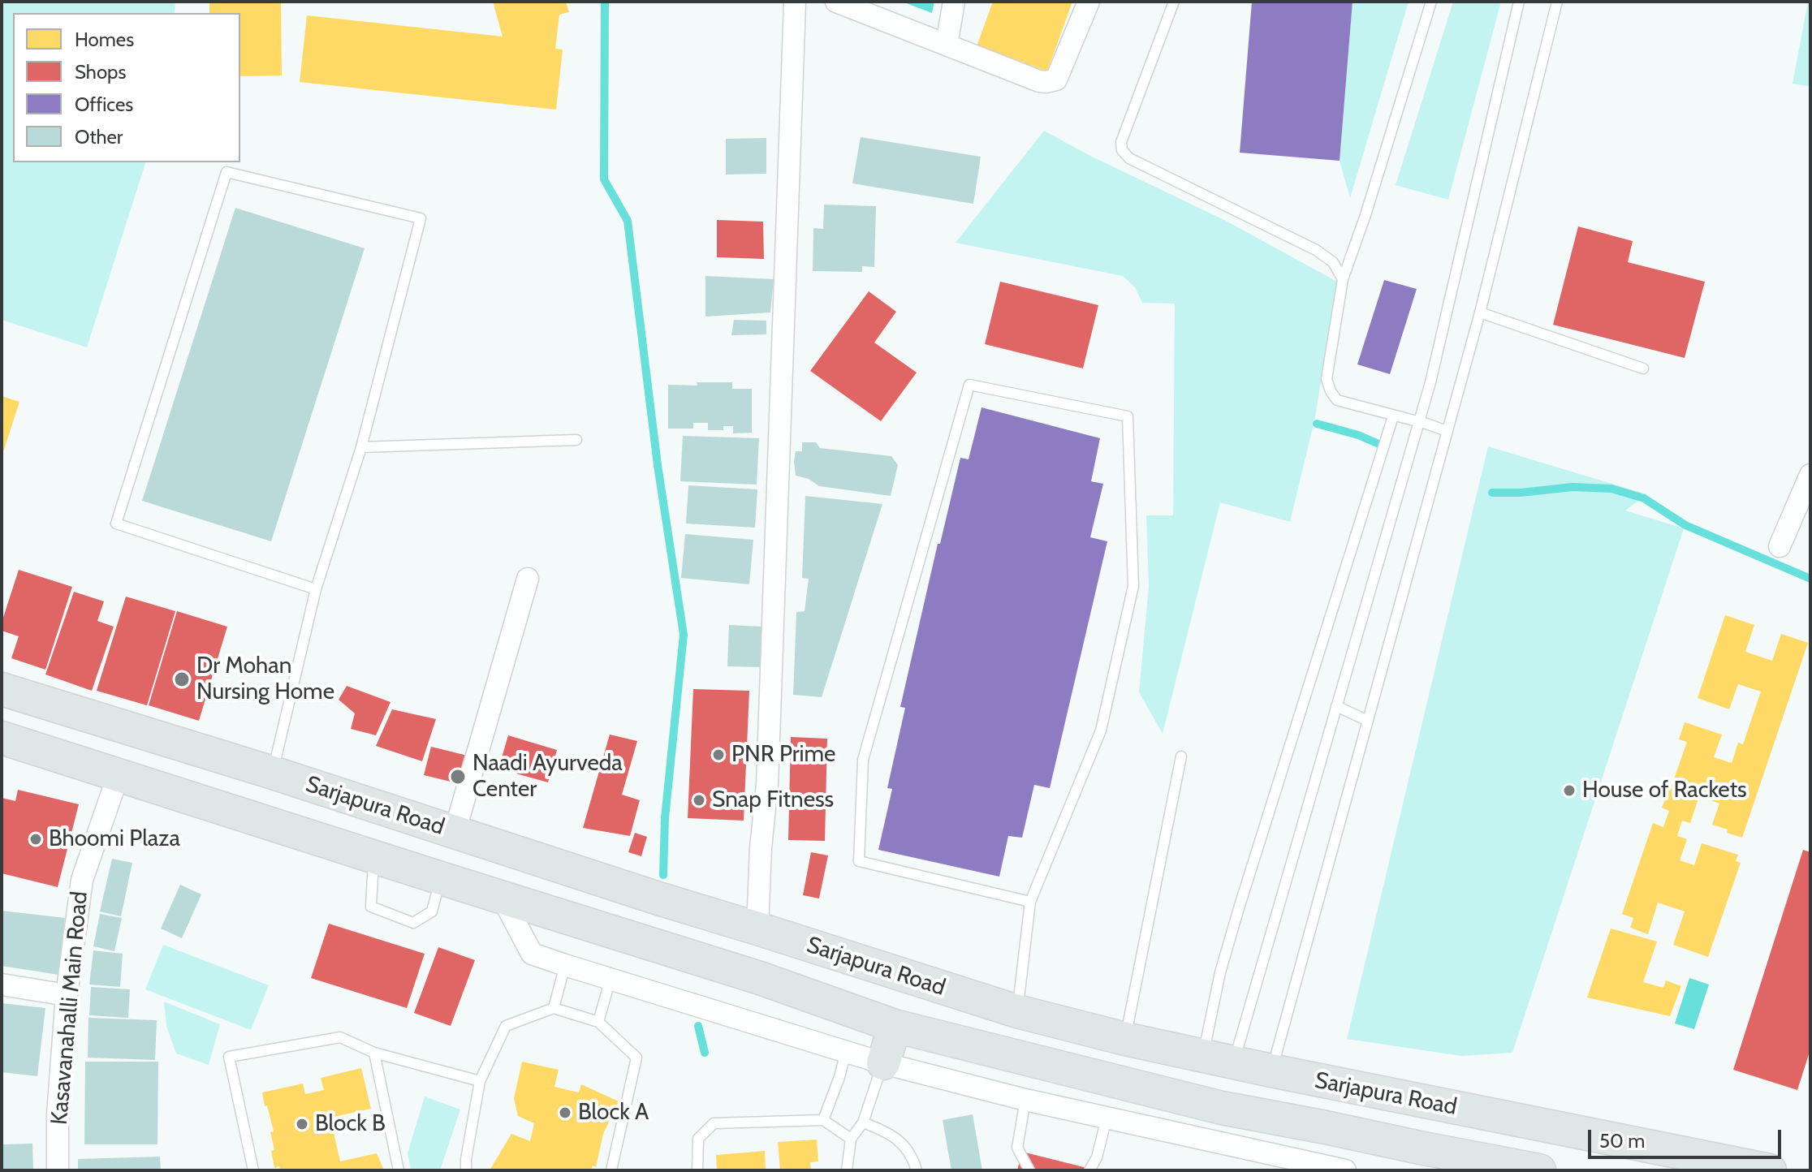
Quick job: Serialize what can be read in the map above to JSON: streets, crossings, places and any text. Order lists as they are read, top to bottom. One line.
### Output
{"streets":{"main road":["Sarjapura Road"],"street":["Kasavanahalli Main Road"]},"crossings":[["Sarjapura Road","Kasavanahalli Main Road"]],"places":["Dr Mohan Nursing Home","PNR Prime","Naadi Ayurveda Center","House of Rackets","Snap Fitness","Bhoomi Plaza","Block A","Block B"],"legend":["Homes","Shops","Offices","Other"],"scale_bar":"50 m"}
